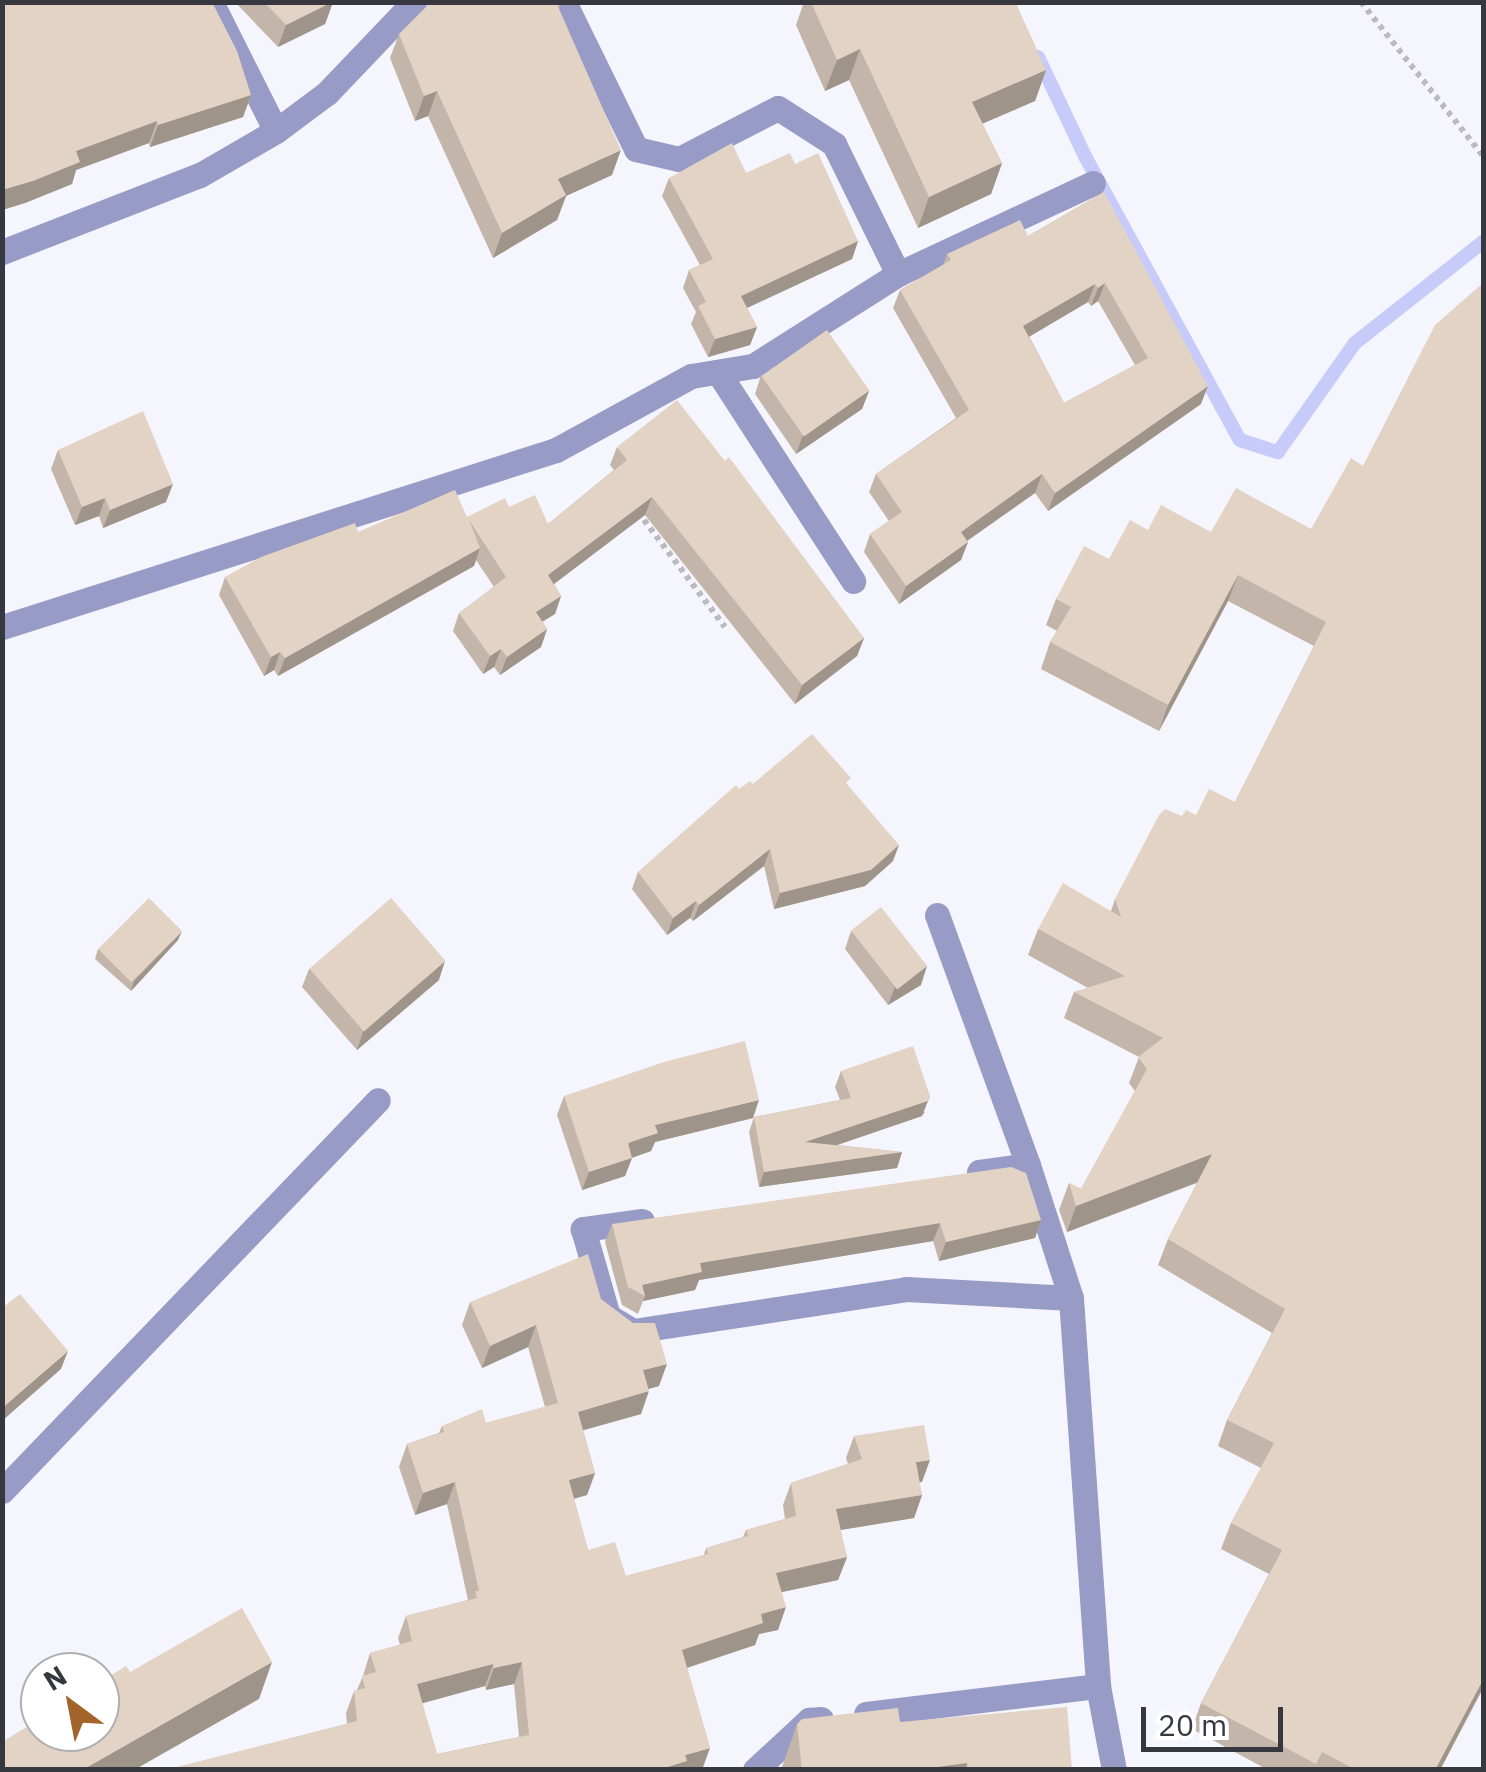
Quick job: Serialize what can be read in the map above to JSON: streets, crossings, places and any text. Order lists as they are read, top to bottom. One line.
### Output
{"scale_bar":"20 m","north":"top left"}
